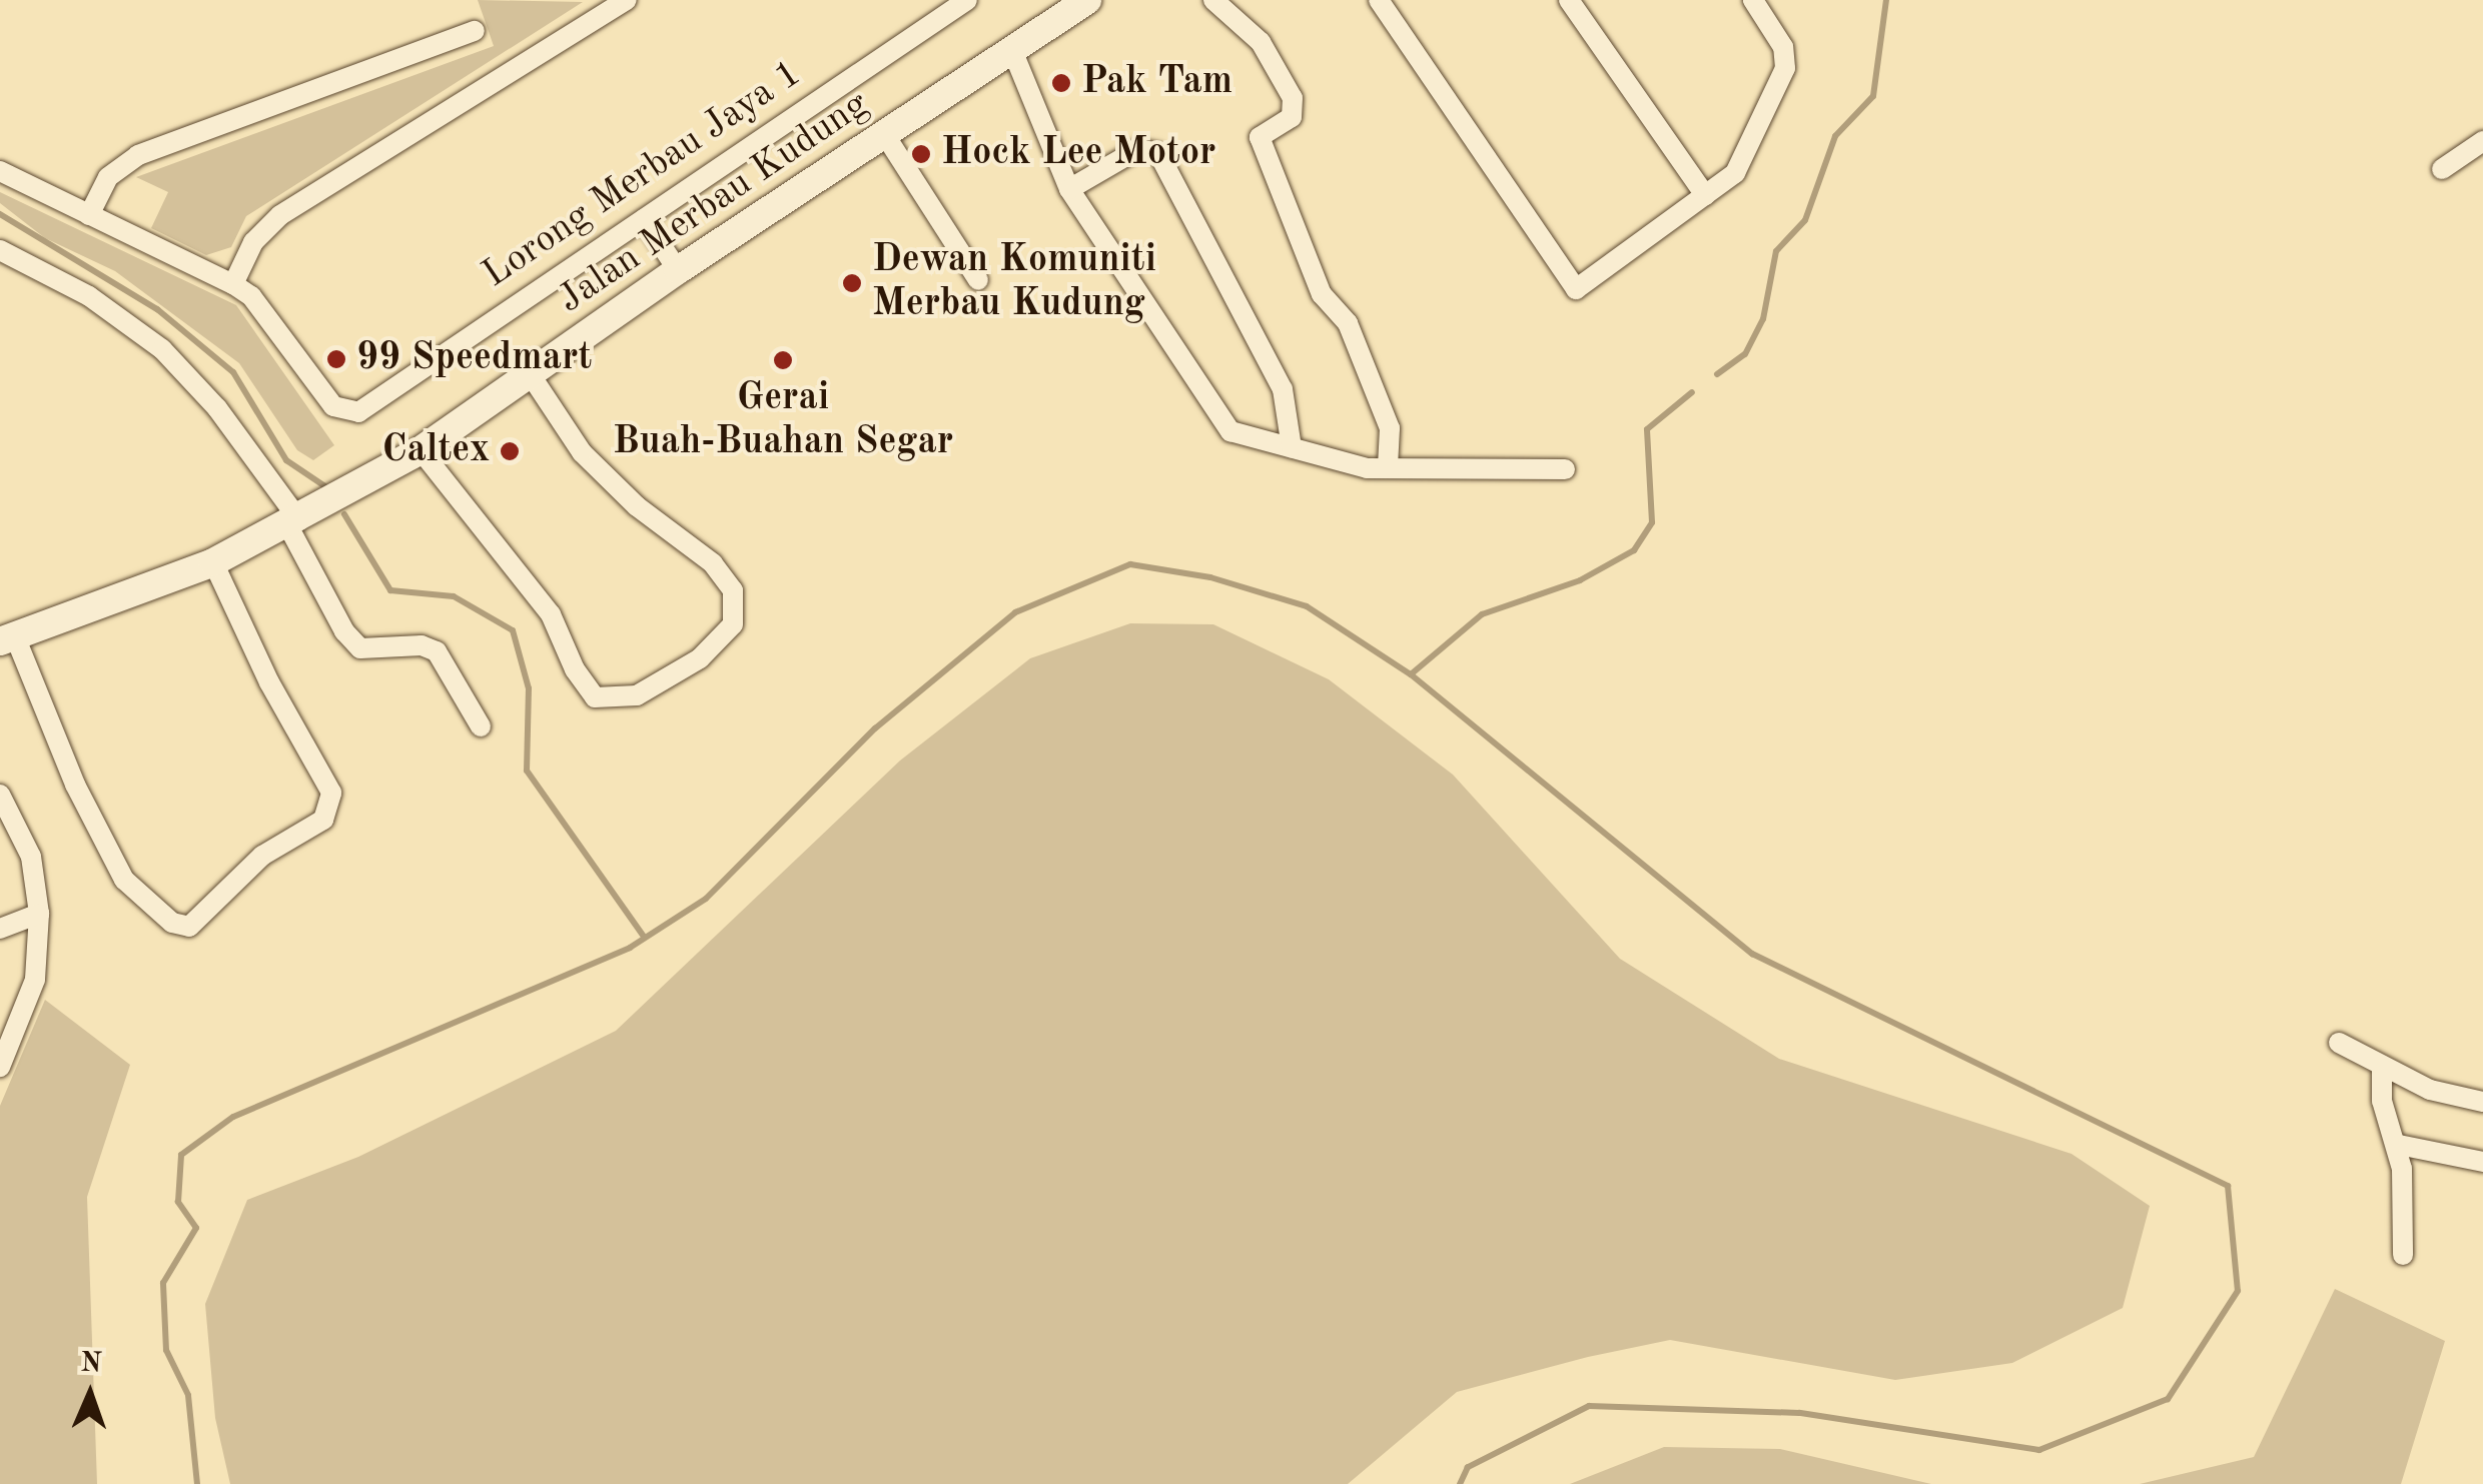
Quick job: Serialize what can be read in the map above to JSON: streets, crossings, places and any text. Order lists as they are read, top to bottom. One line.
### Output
{"streets":{"main road":["Jalan Merbau Kudung"],"street":["Lorong Merbau Jaya 1"]},"places":["Pak Tam","Hock Lee Motor","Dewan Komuniti Merbau Kudung","99 Speedmart","Gerai Buah-Buahan Segar","Caltex"],"north":"top"}
